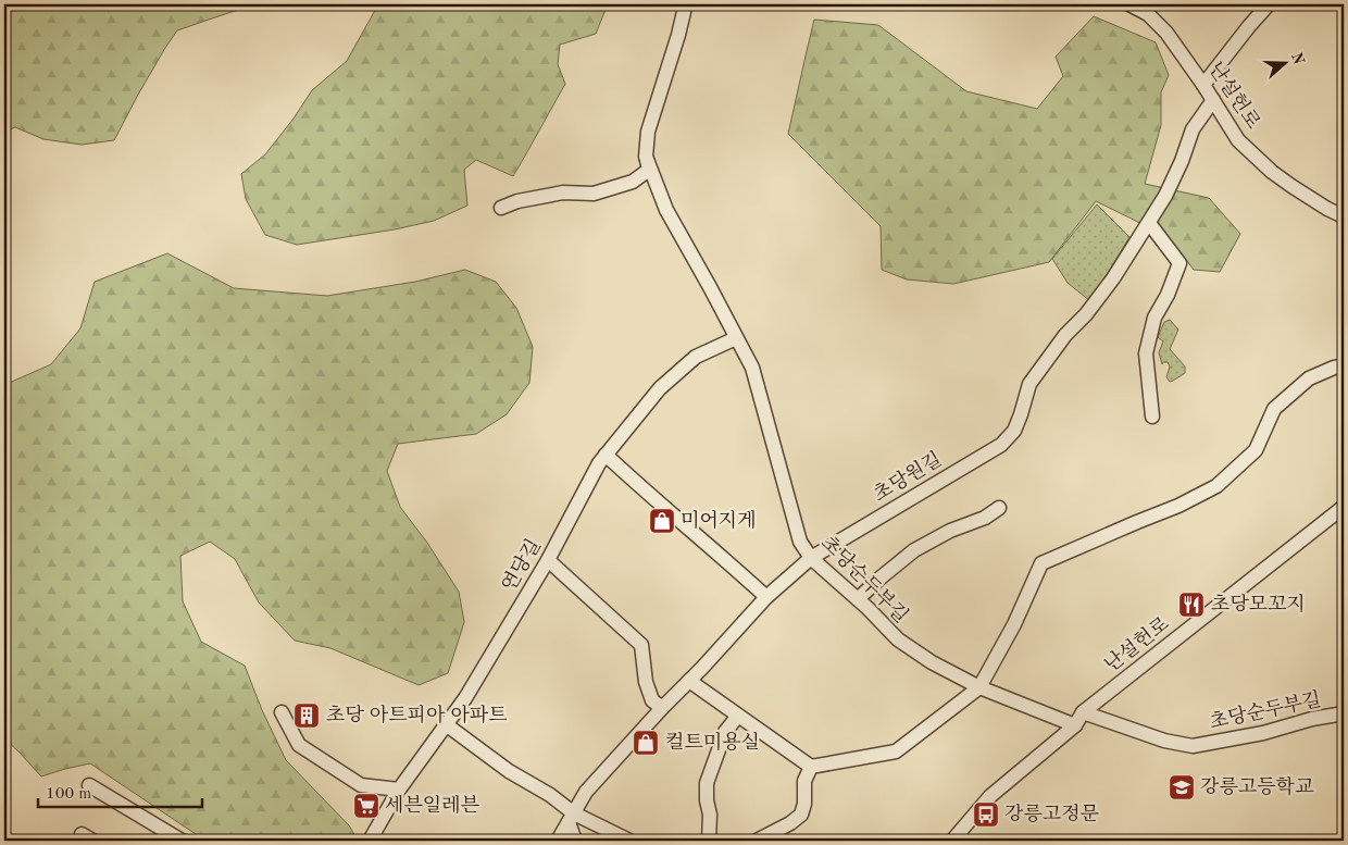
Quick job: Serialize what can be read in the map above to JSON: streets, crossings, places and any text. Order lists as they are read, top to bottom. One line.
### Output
{"streets":{"street":["난설헌로","초당원길","연당길","초당순두부길"]},"crossings":[["난설헌로","초당원길"],["난설헌로","초당순두부길"],["초당원길","초당순두부길"],["연당길","초당순두부길"]],"places":{"shop":["미어지게","컬트미용실"],"restaurant":["초당모꼬지"],"building":["초당 아트피아 아파트"],"school or university":["강릉고등학교"],"supermarket":["세븐일레븐"],"bus stop":["강릉고정문"]},"scale_bar":"100 m","north":"right"}
